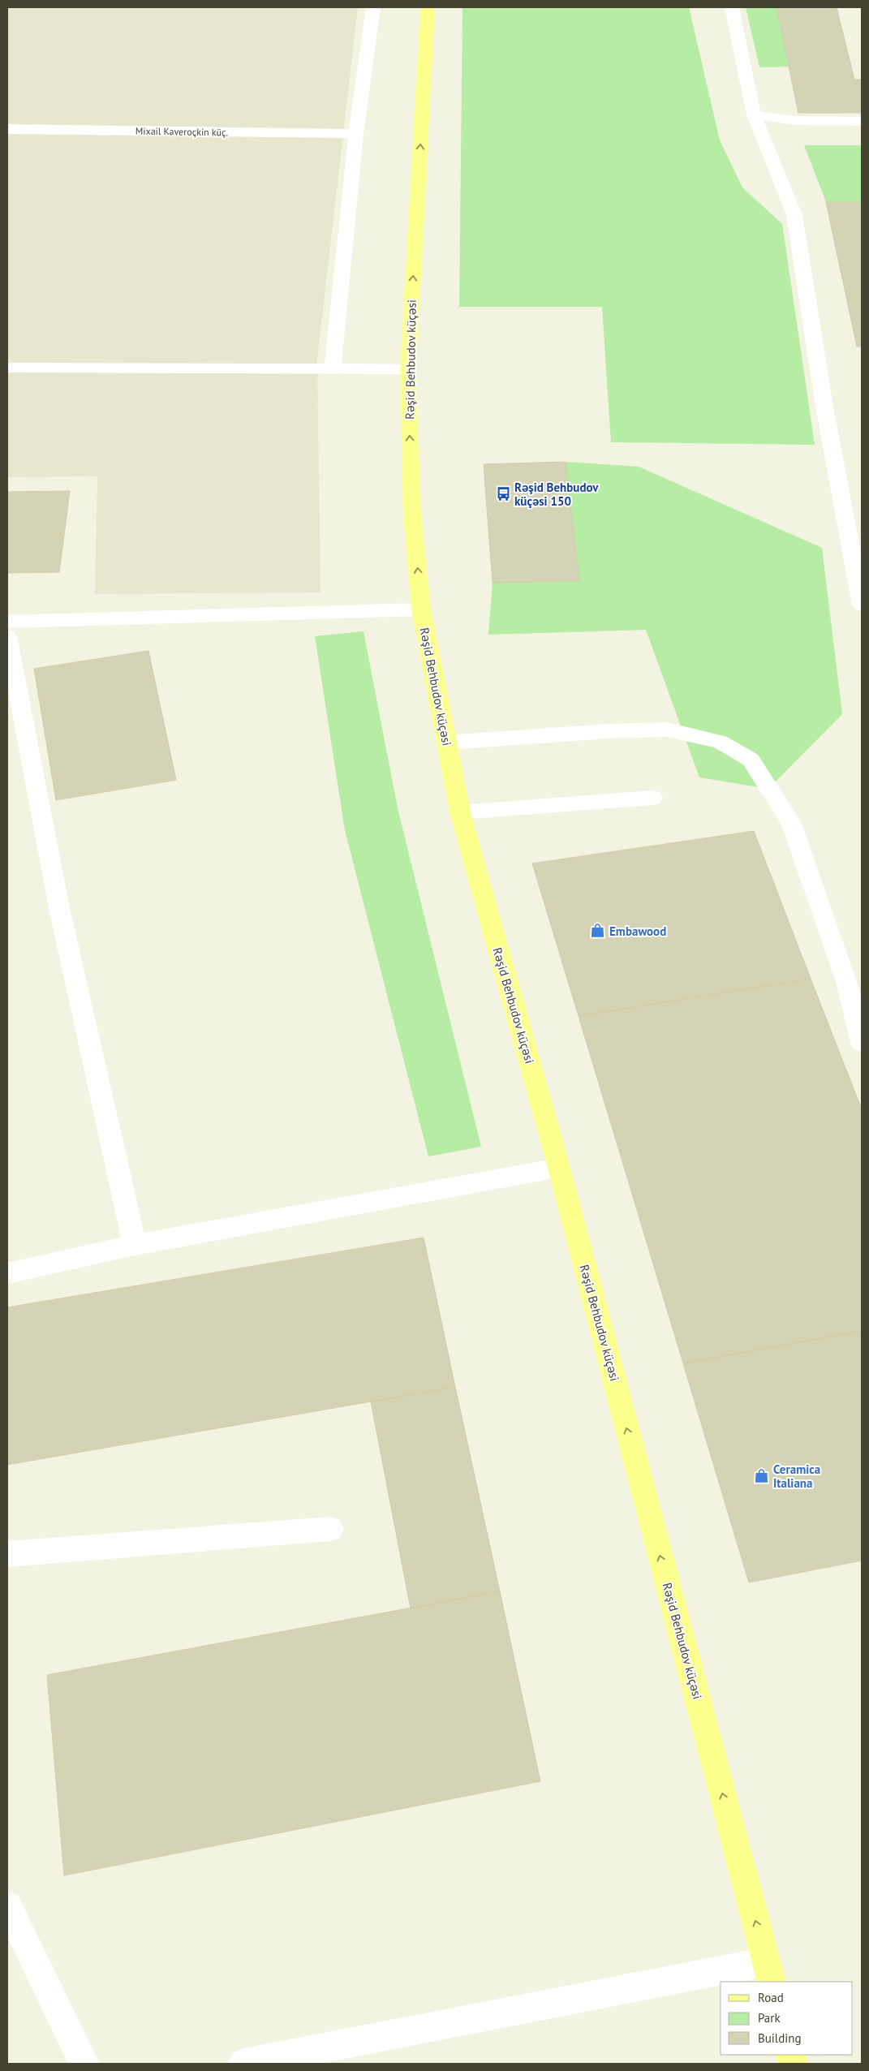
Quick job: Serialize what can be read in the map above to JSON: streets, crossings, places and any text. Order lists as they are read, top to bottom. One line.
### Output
{"streets":{"main road":["Rəşid Behbudov küçəsi"],"street":["Mixail Kaveroçkin küç."]},"one_way":["Rəşid Behbudov küçəsi"],"places":{"bus stop":["Rəşid Behbudov küçəsi 150"],"shop":["Embawood","Ceramica Italiana"]},"legend":["Road","Park","Building"]}
